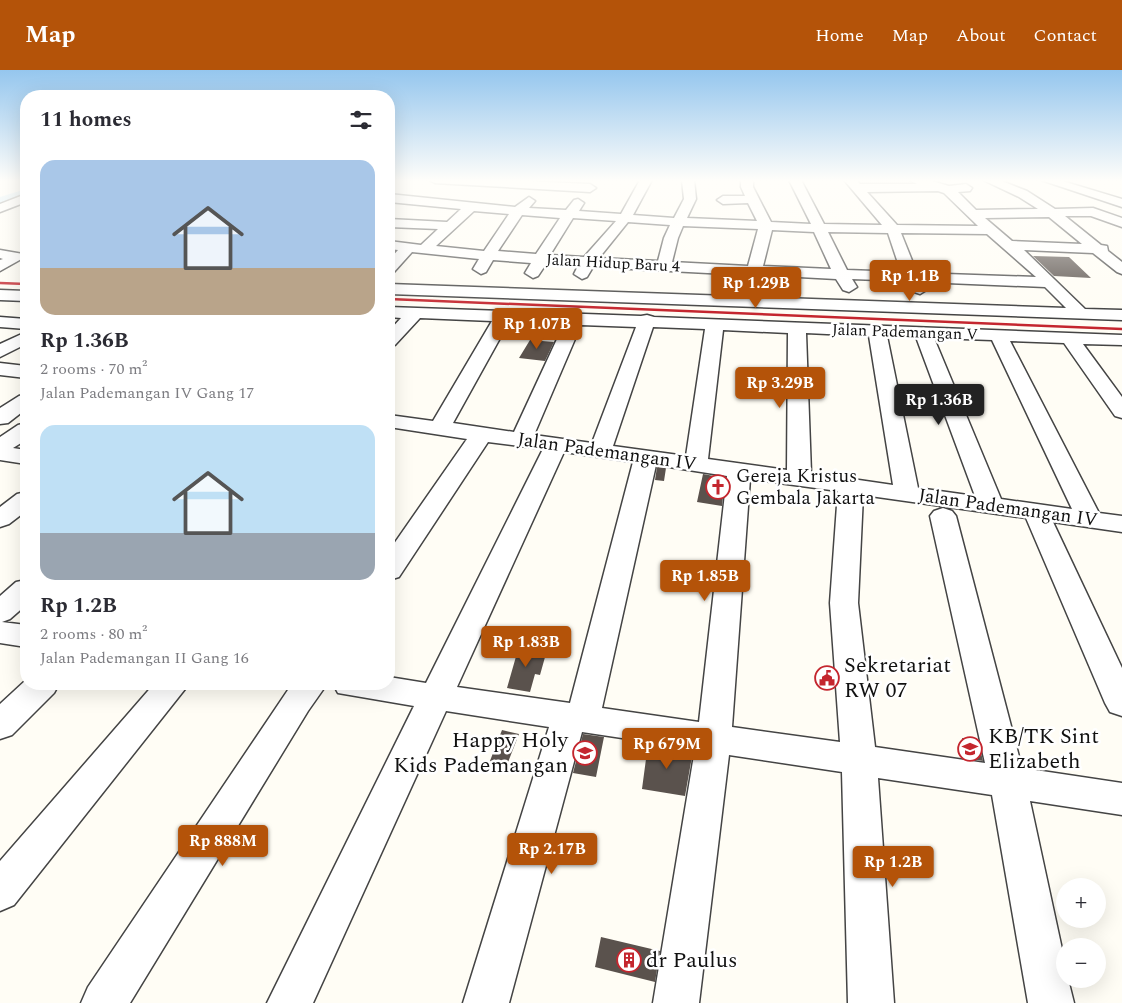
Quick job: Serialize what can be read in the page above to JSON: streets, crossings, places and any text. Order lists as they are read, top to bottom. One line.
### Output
{"streets":{"street":["Jalan Hidup Baru 4","Jalan Pademangan V","Jalan Pademangan IV"]},"places":{"church":["Gereja Kristus Gembala Jakarta"],"public building":["Sekretariat RW 07"],"school or university":["KB/TK Sint Elizabeth","Happy Holy Kids Pademangan"],"building":["dr Paulus"]},"page":{"header":"Map","nav":["Home","Map","About","Contact"],"heading":"11 homes","list":[{"name":"Rp 1.36B","note":"2 rooms · 70 m² · Jalan Pademangan IV Gang 17"},{"name":"Rp 1.2B","note":"2 rooms · 80 m² · Jalan Pademangan II Gang 16"}],"price":["Rp 1.1B","Rp 1.29B","Rp 1.07B","Rp 3.29B","Rp 1.36B","Rp 1.85B","Rp 1.83B","Rp 679M","Rp 888M","Rp 2.17B","Rp 1.2B"],"map_buttons":["+","−"]}}
